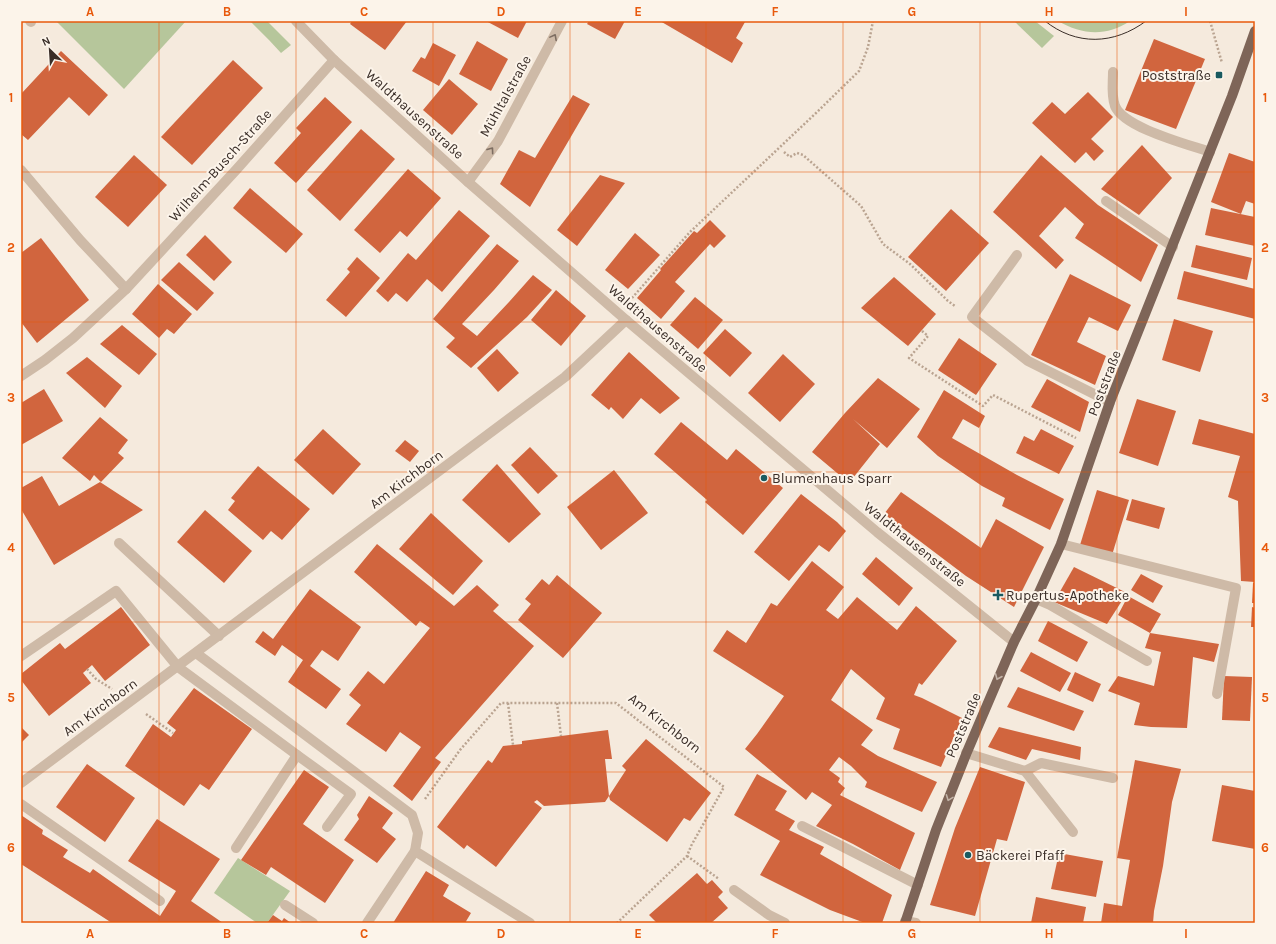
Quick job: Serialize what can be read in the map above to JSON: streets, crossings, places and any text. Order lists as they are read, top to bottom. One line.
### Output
{"streets":{"main road":["Poststraße"],"street":["Mühltalstraße","Waldthausenstraße","Wilhelm-Busch-Straße","Am Kirchborn"]},"crossings":[["Mühltalstraße","Waldthausenstraße"],["Waldthausenstraße","Wilhelm-Busch-Straße"],["Waldthausenstraße","Poststraße"],["Waldthausenstraße","Am Kirchborn"]],"one_way":["Mühltalstraße"],"places":{"transit":["Poststraße"],"other":["Blumenhaus Sparr","Bäckerei Pfaff"],"health":["Rupertus-Apotheke"]},"north":"top left","grid":{"columns":["A","B","C","D","E","F","G","H","I"],"rows":["1","2","3","4","5","6"]}}
